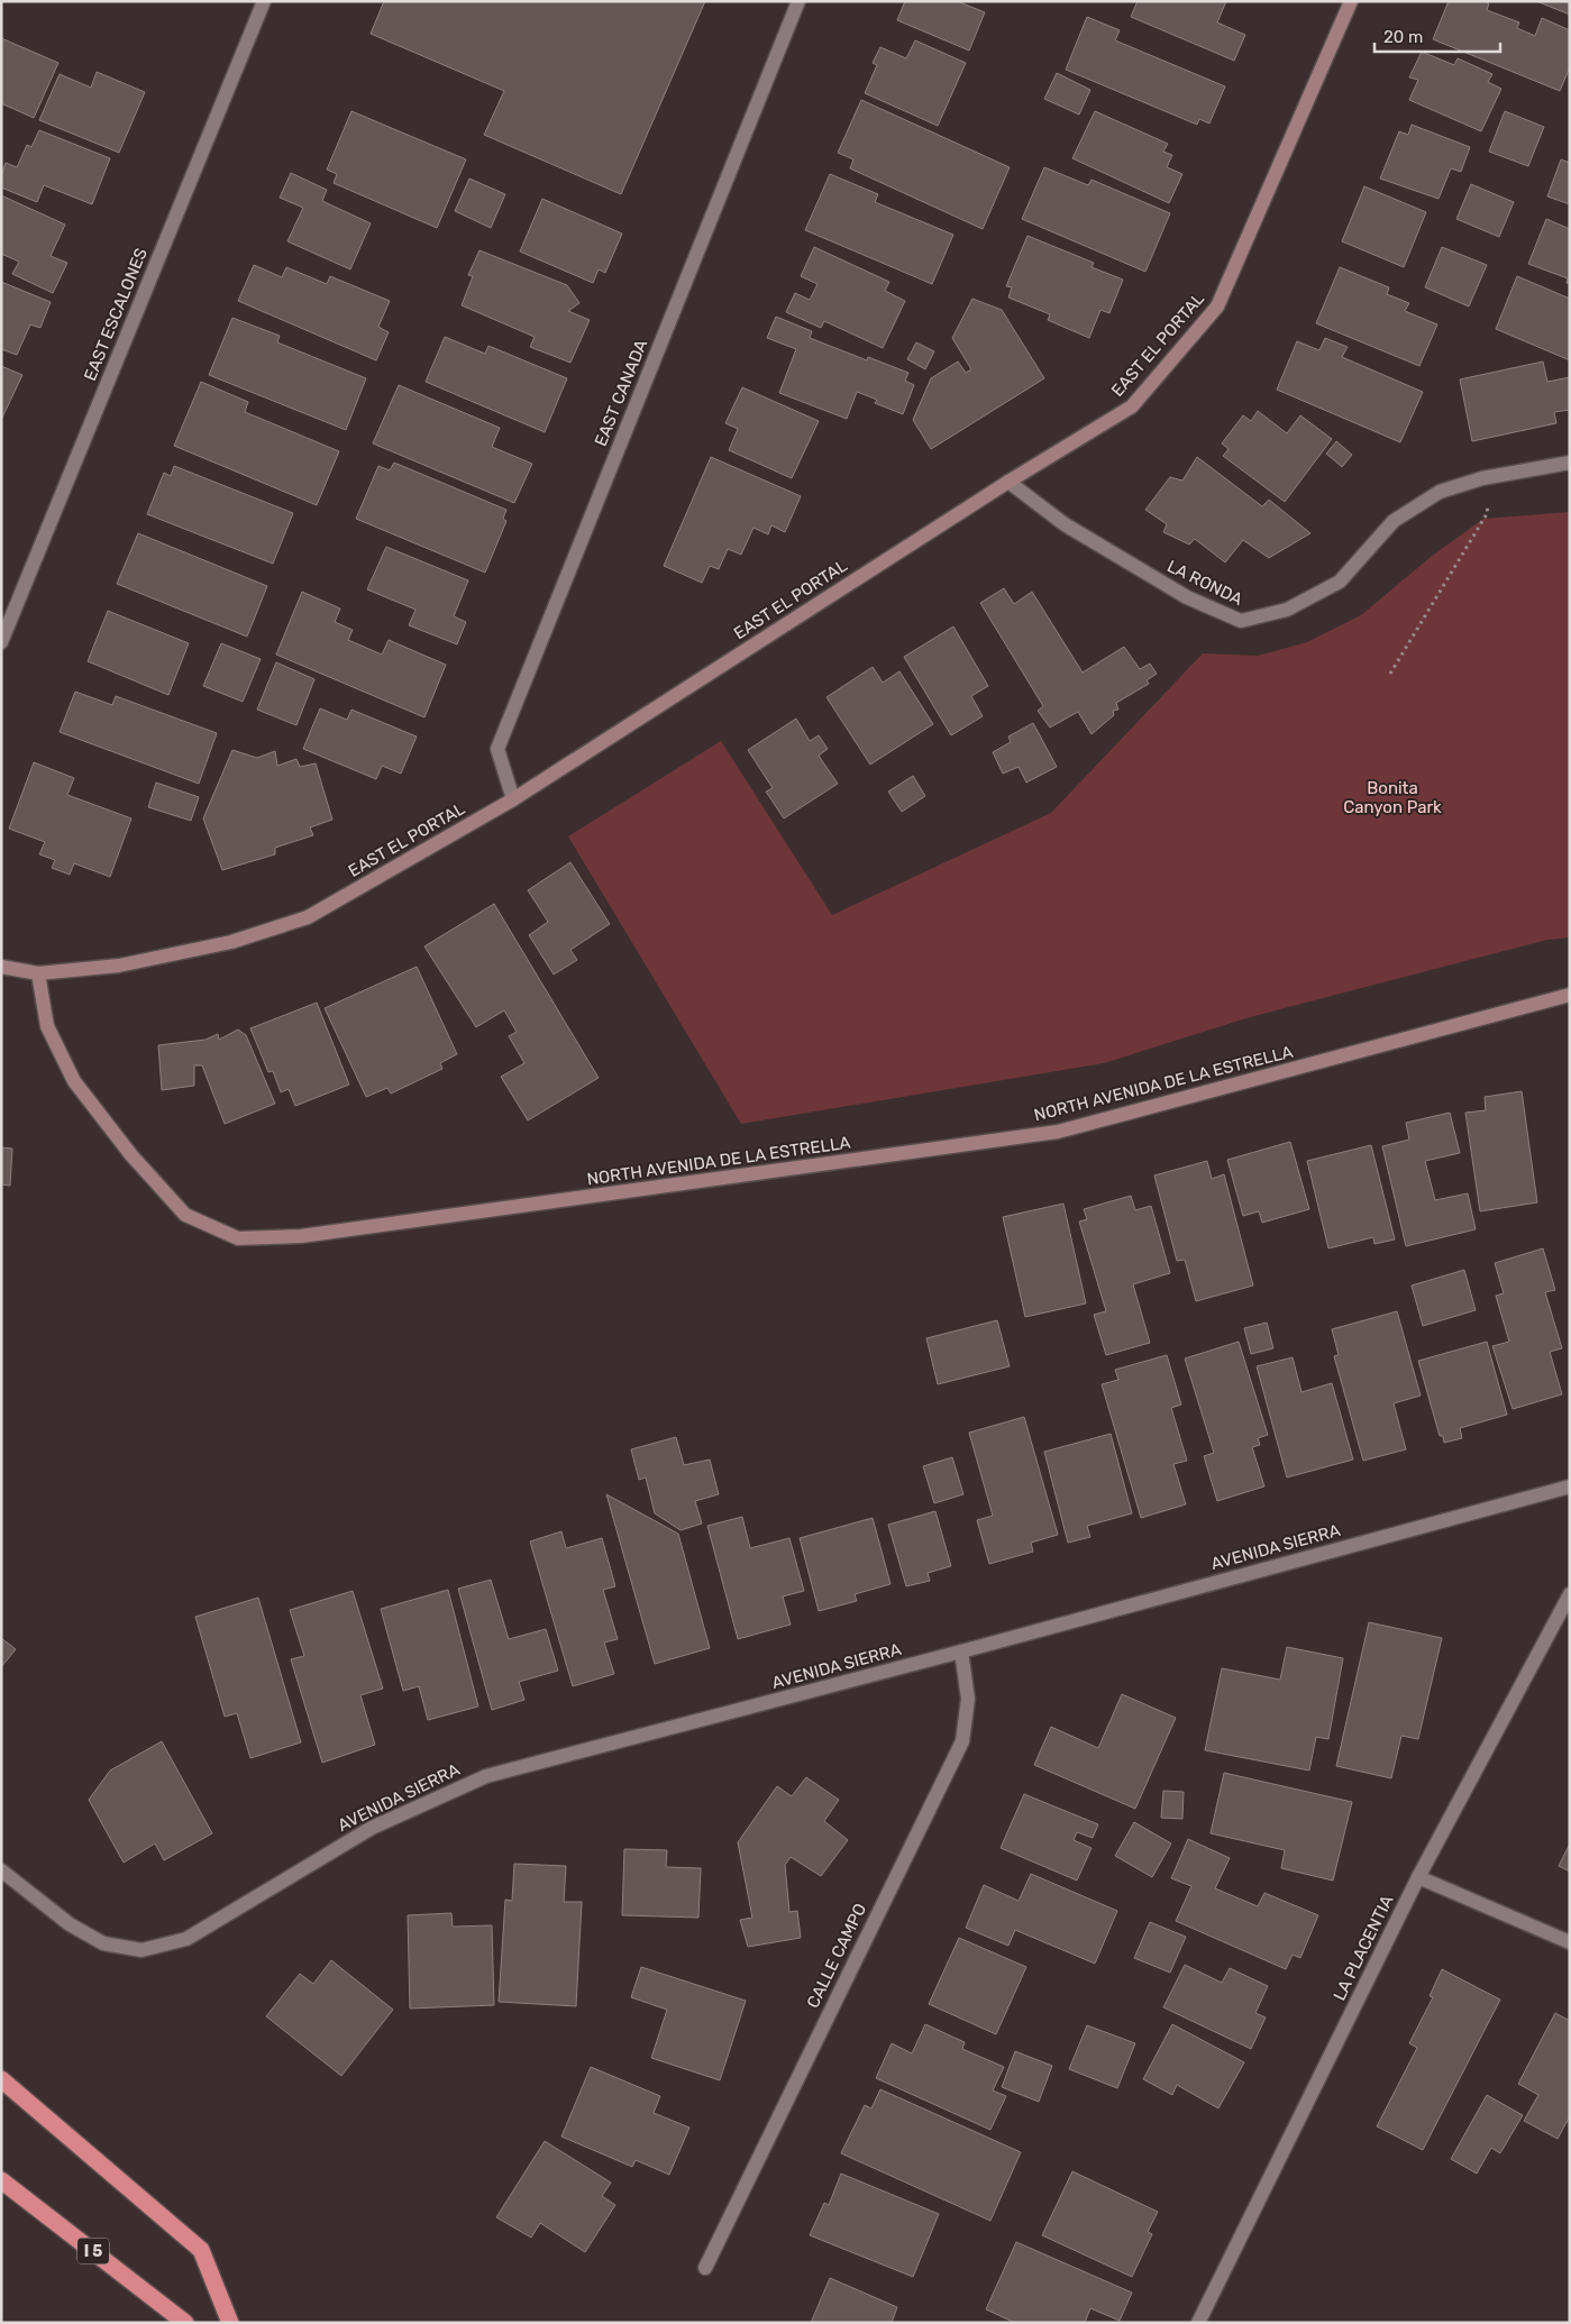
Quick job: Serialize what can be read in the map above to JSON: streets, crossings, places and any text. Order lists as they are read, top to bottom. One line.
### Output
{"streets":{"highway":["I 5"],"street":["EAST ESCALONES","EAST EL PORTAL","EAST CANADA","LA RONDA","NORTH AVENIDA DE LA ESTRELLA","AVENIDA SIERRA","LA PLACENTIA","CALLE CAMPO"]},"crossings":[["EAST EL PORTAL","EAST CANADA"],["EAST EL PORTAL","LA RONDA"],["EAST EL PORTAL","NORTH AVENIDA DE LA ESTRELLA"],["AVENIDA SIERRA","CALLE CAMPO"]],"parks":["Bonita Canyon Park"],"scale_bar":"20 m"}
